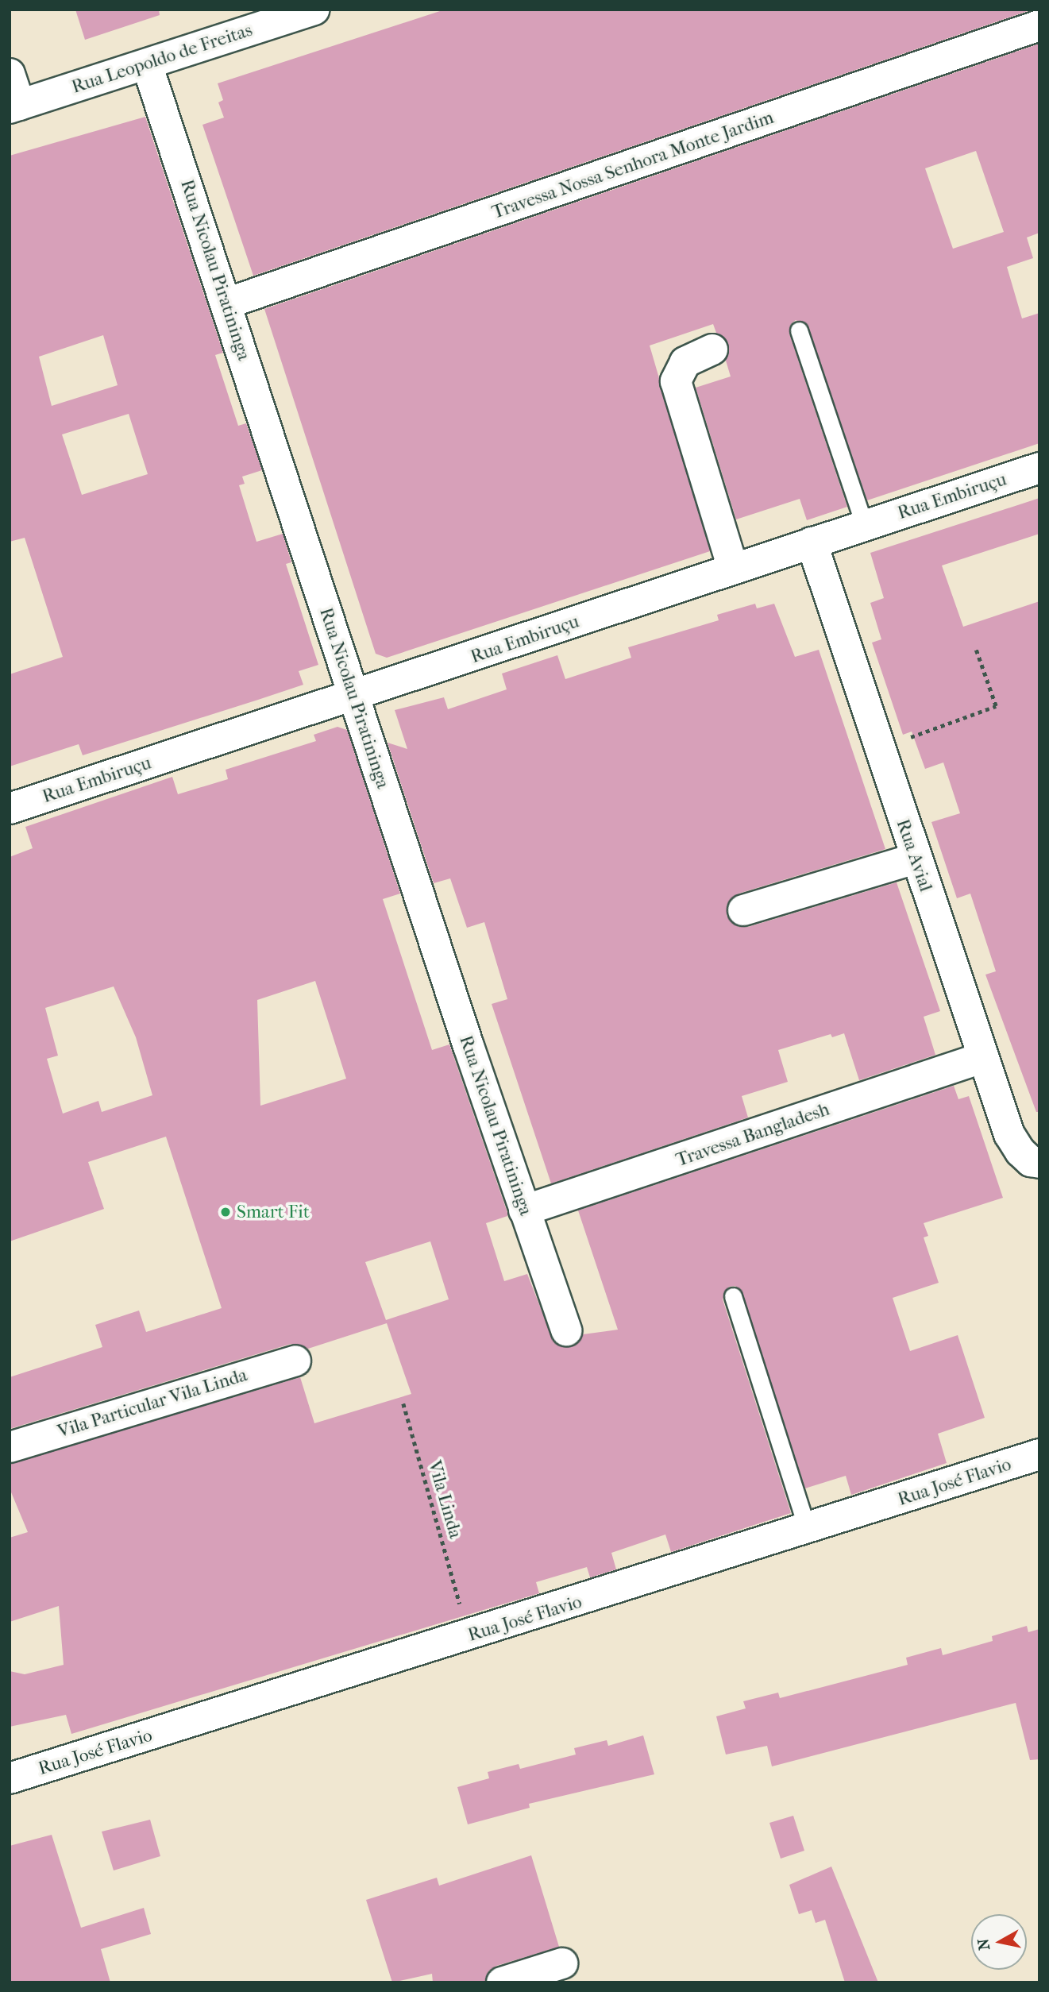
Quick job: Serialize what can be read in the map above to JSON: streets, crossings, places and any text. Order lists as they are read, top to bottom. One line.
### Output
{"streets":{"street":["Rua Leopoldo de Freitas","Travessa Nossa Senhora Monte Jardim","Rua Nicolau Piratininga","Rua Embiruçu","Rua Avial","Travessa Bangladesh","Vila Particular Vila Linda","Rua José Flavio"],"path":["Vila Linda"]},"crossings":[["Rua Leopoldo de Freitas","Rua Nicolau Piratininga"],["Travessa Nossa Senhora Monte Jardim","Rua Nicolau Piratininga"],["Rua Nicolau Piratininga","Rua Embiruçu"],["Rua Nicolau Piratininga","Travessa Bangladesh"],["Rua Embiruçu","Rua Avial"],["Rua Avial","Travessa Bangladesh"]],"places":["Smart Fit"],"north":"left"}
